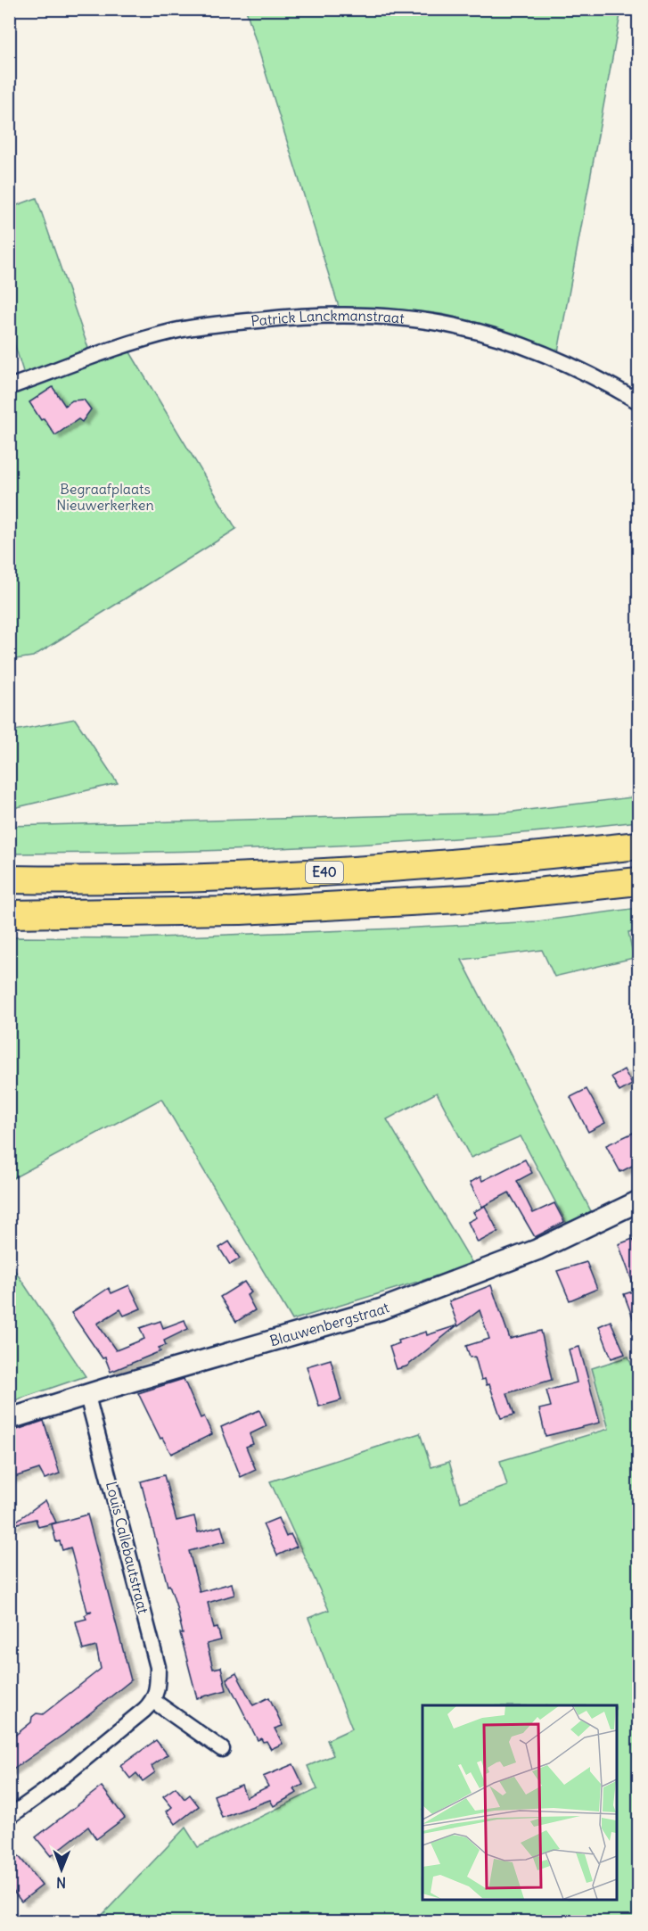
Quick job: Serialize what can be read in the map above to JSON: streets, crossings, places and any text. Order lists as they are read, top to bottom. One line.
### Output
{"streets":{"highway":["E40"],"street":["Patrick Lanckmanstraat","Blauwenbergstraat","Louis Callebautstraat"]},"crossings":[["Blauwenbergstraat","Louis Callebautstraat"]],"parks":["Begraafplaats Nieuwerkerken"],"north":"bottom"}
